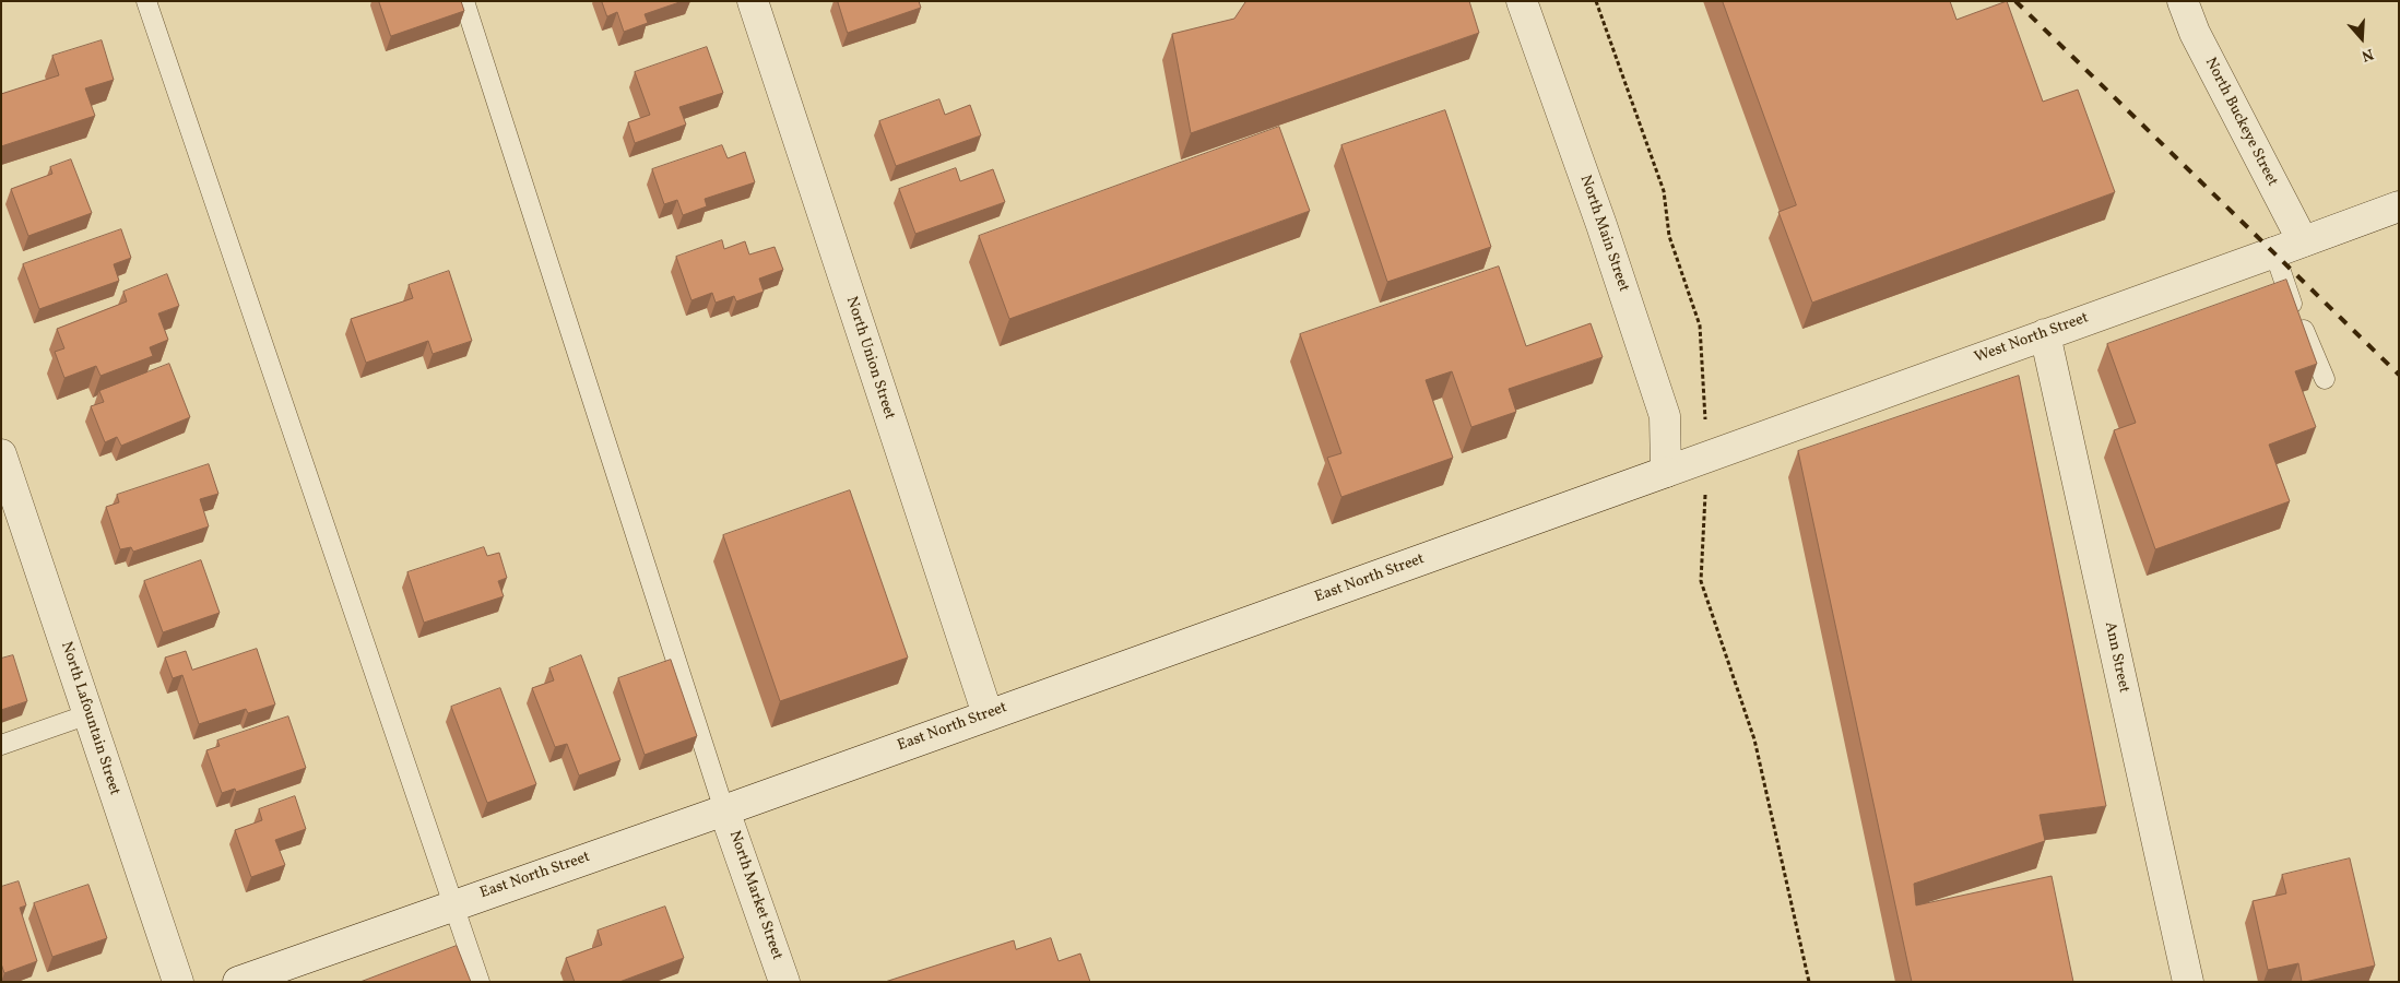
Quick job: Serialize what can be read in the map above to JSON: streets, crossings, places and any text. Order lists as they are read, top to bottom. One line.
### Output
{"streets":{"street":["North Buckeye Street","North Main Street","West North Street","North Union Street","East North Street","Ann Street","North Lafountain Street","North Market Street"]},"crossings":[["North Buckeye Street","West North Street"],["North Main Street","West North Street"],["North Main Street","East North Street"],["West North Street","East North Street"],["West North Street","Ann Street"],["North Union Street","East North Street"],["East North Street","North Market Street"]],"north":"bottom"}
